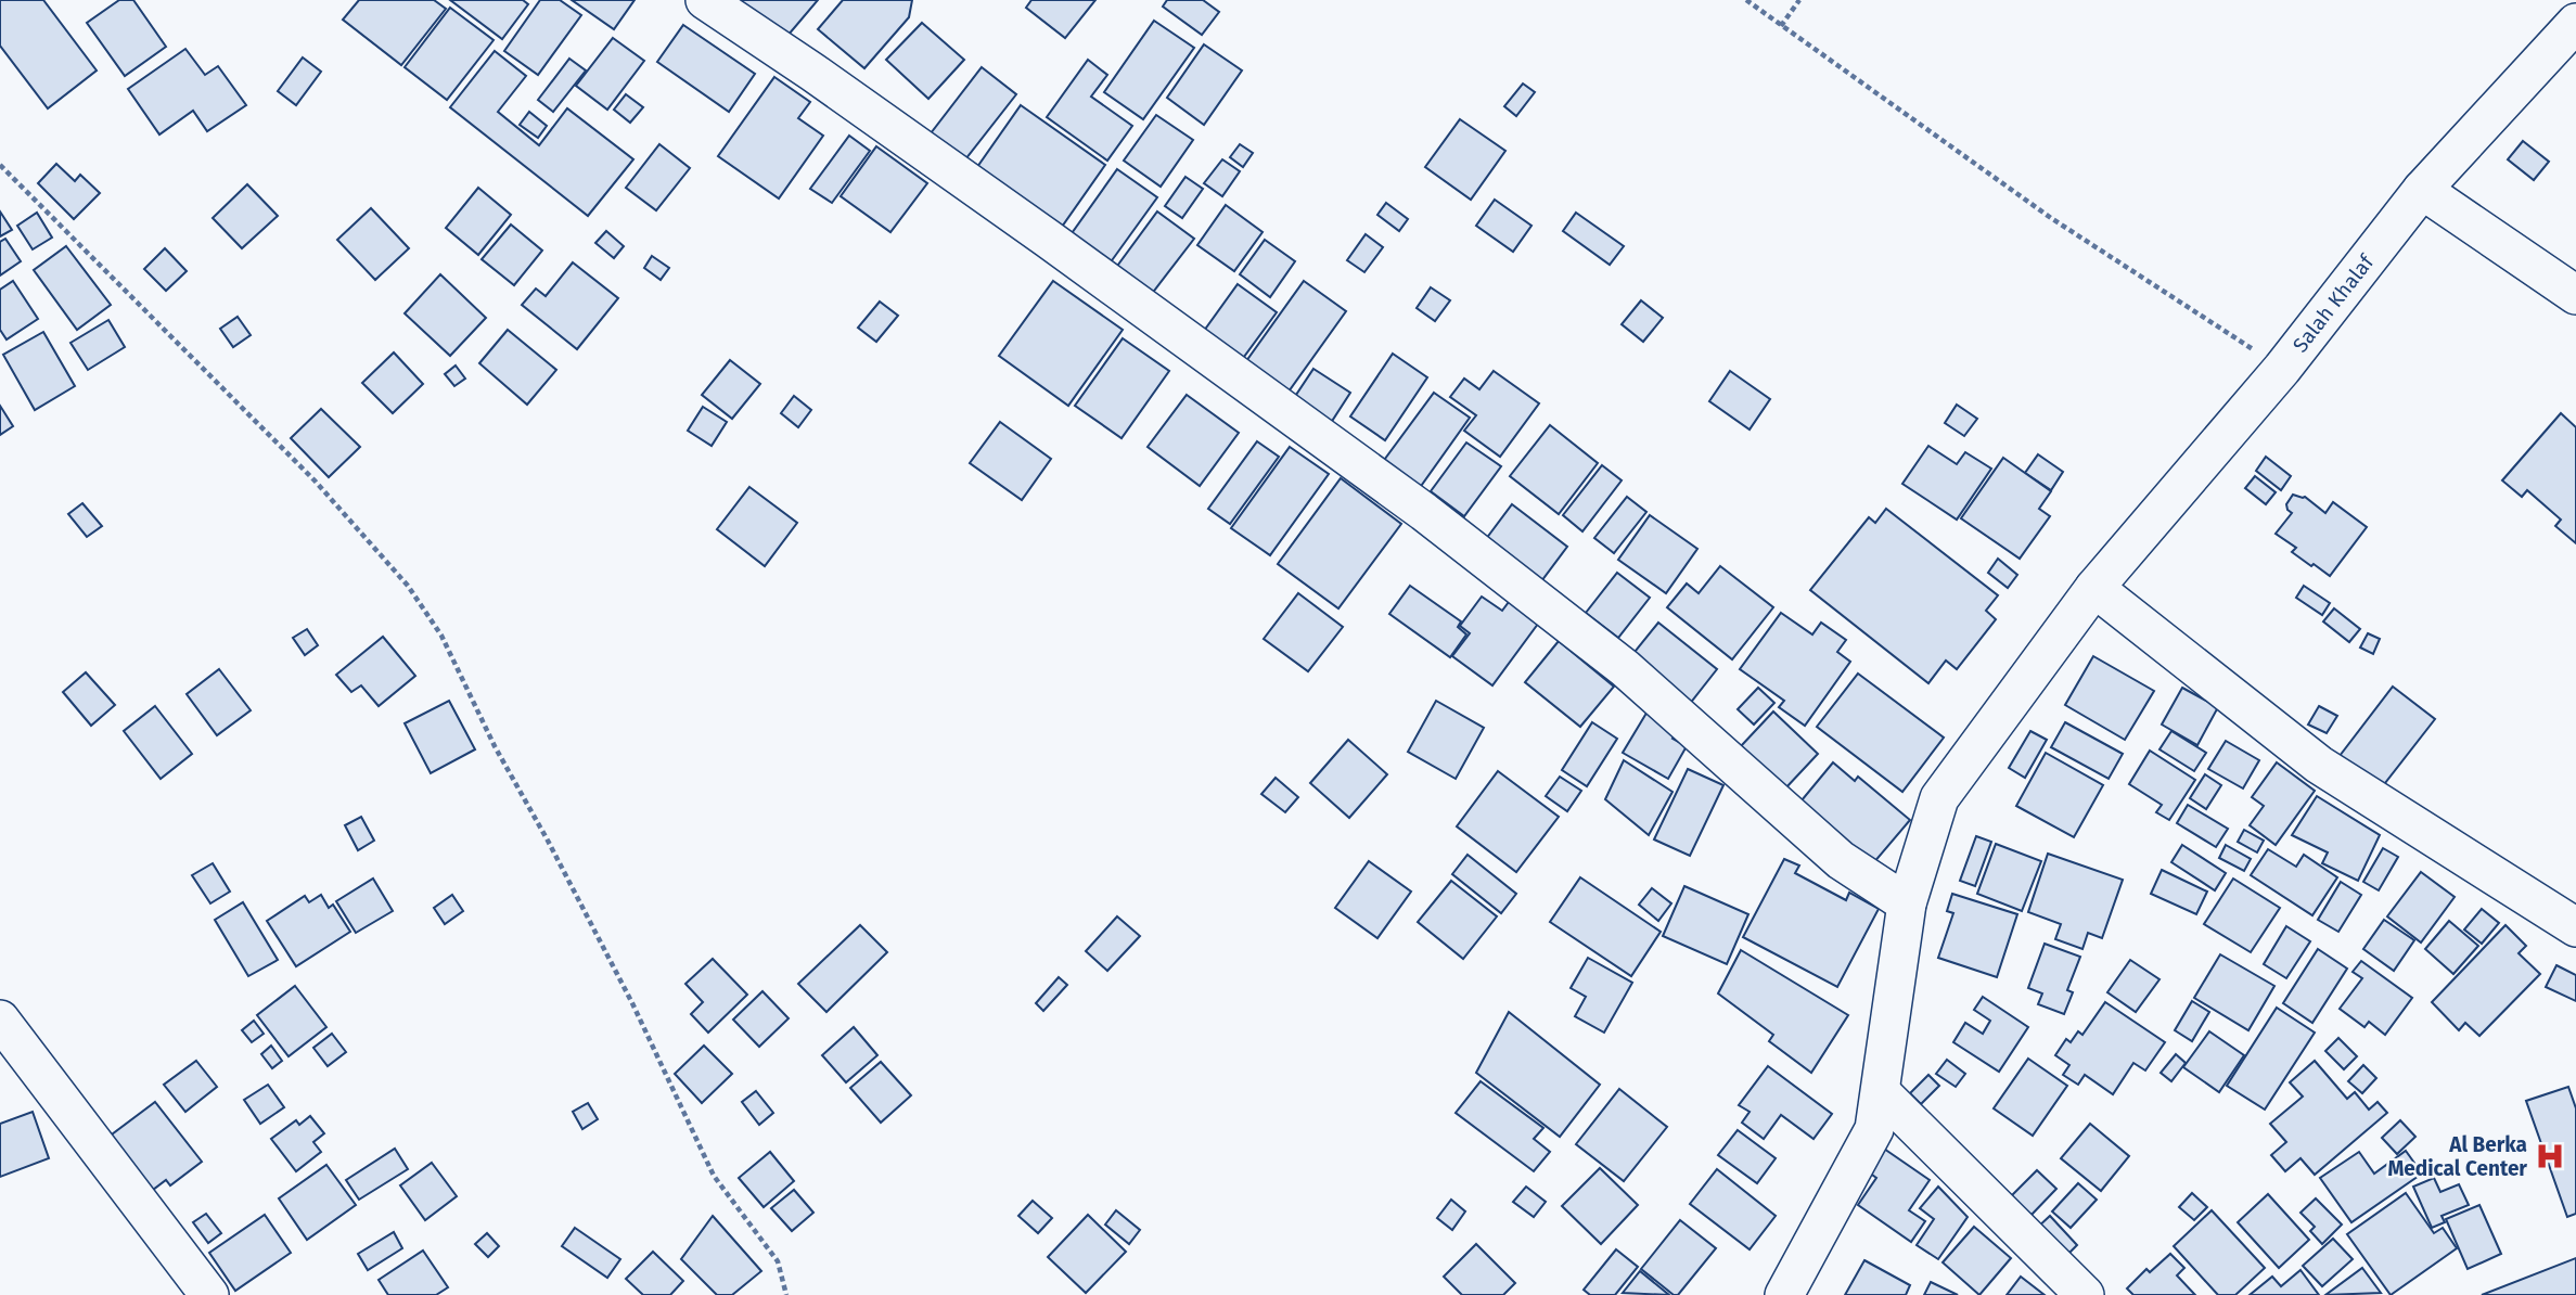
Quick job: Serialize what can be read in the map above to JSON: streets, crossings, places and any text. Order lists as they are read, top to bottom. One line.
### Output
{"streets":{"street":["Salah Khalaf"]},"places":{"hospital":["Al Berka Medical Center"]}}
